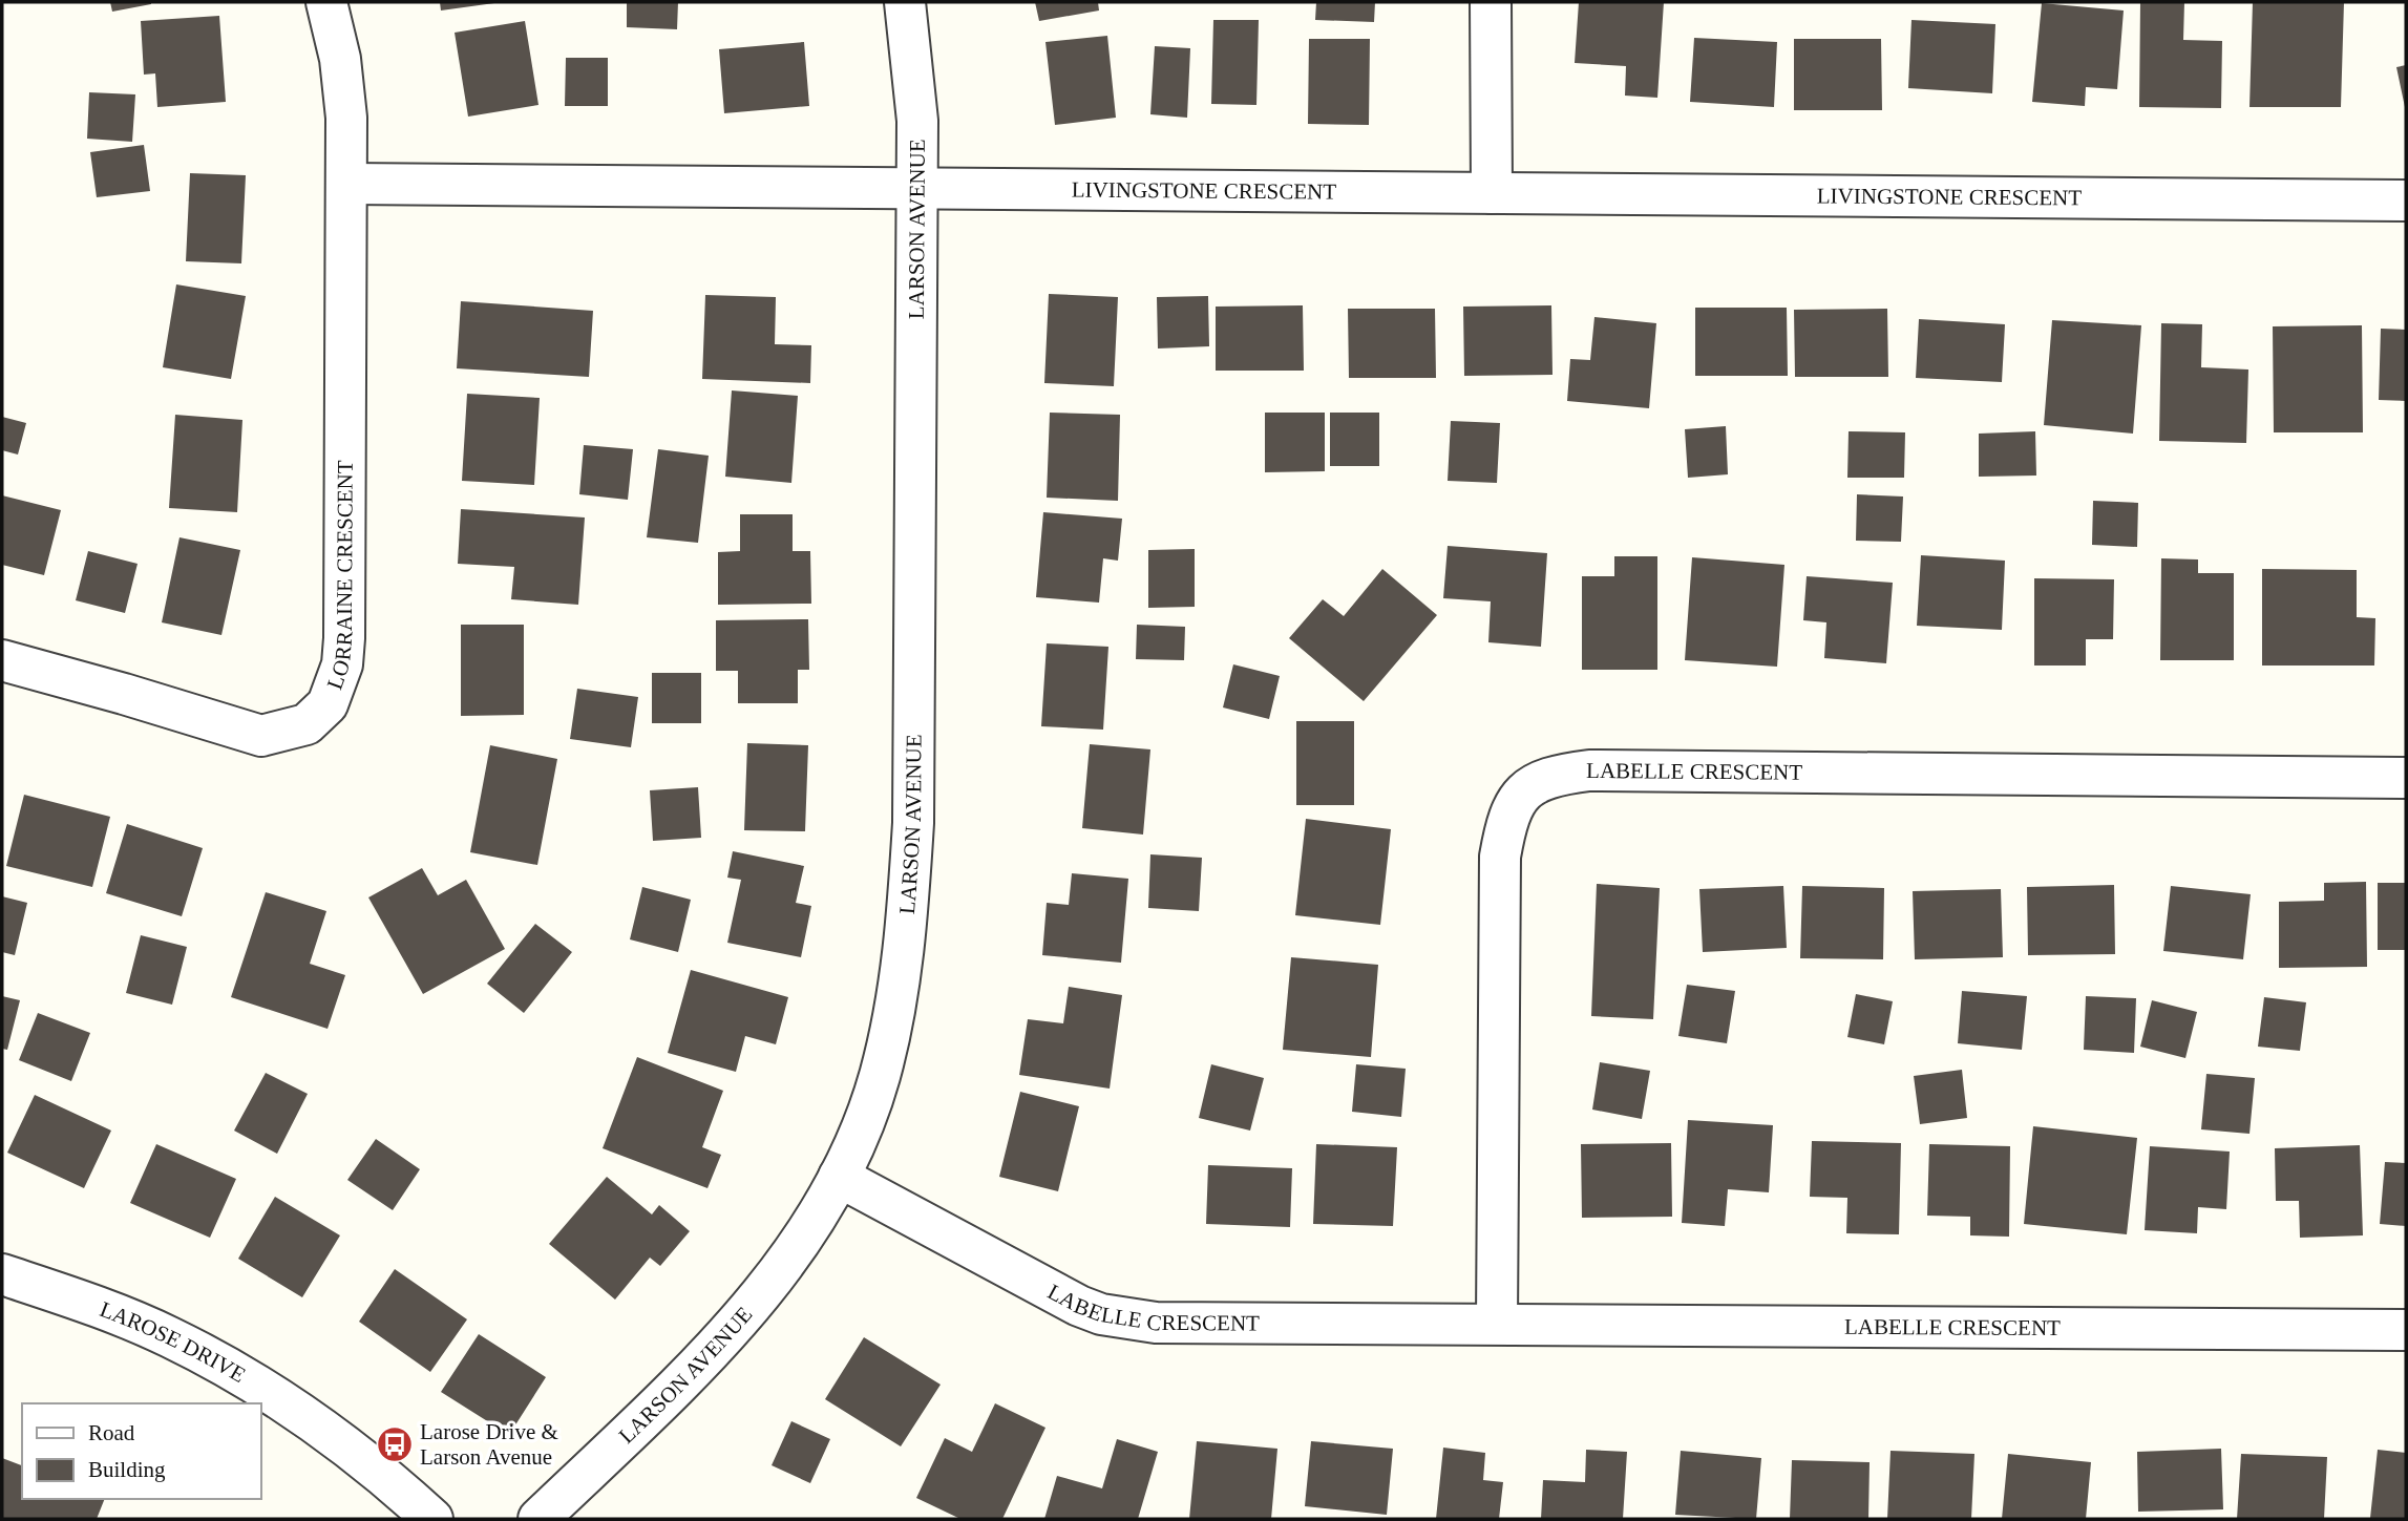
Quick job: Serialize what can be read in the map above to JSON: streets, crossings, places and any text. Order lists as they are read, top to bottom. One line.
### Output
{"streets":{"street":["LIVINGSTONE CRESCENT","LARSON AVENUE","LORRAINE CRESCENT","LABELLE CRESCENT","LAROSE DRIVE"]},"crossings":[["LIVINGSTONE CRESCENT","LARSON AVENUE"],["LARSON AVENUE","LABELLE CRESCENT"]],"places":{"bus stop":["Larose Drive & Larson Avenue"]},"legend":["Road","Building"]}
